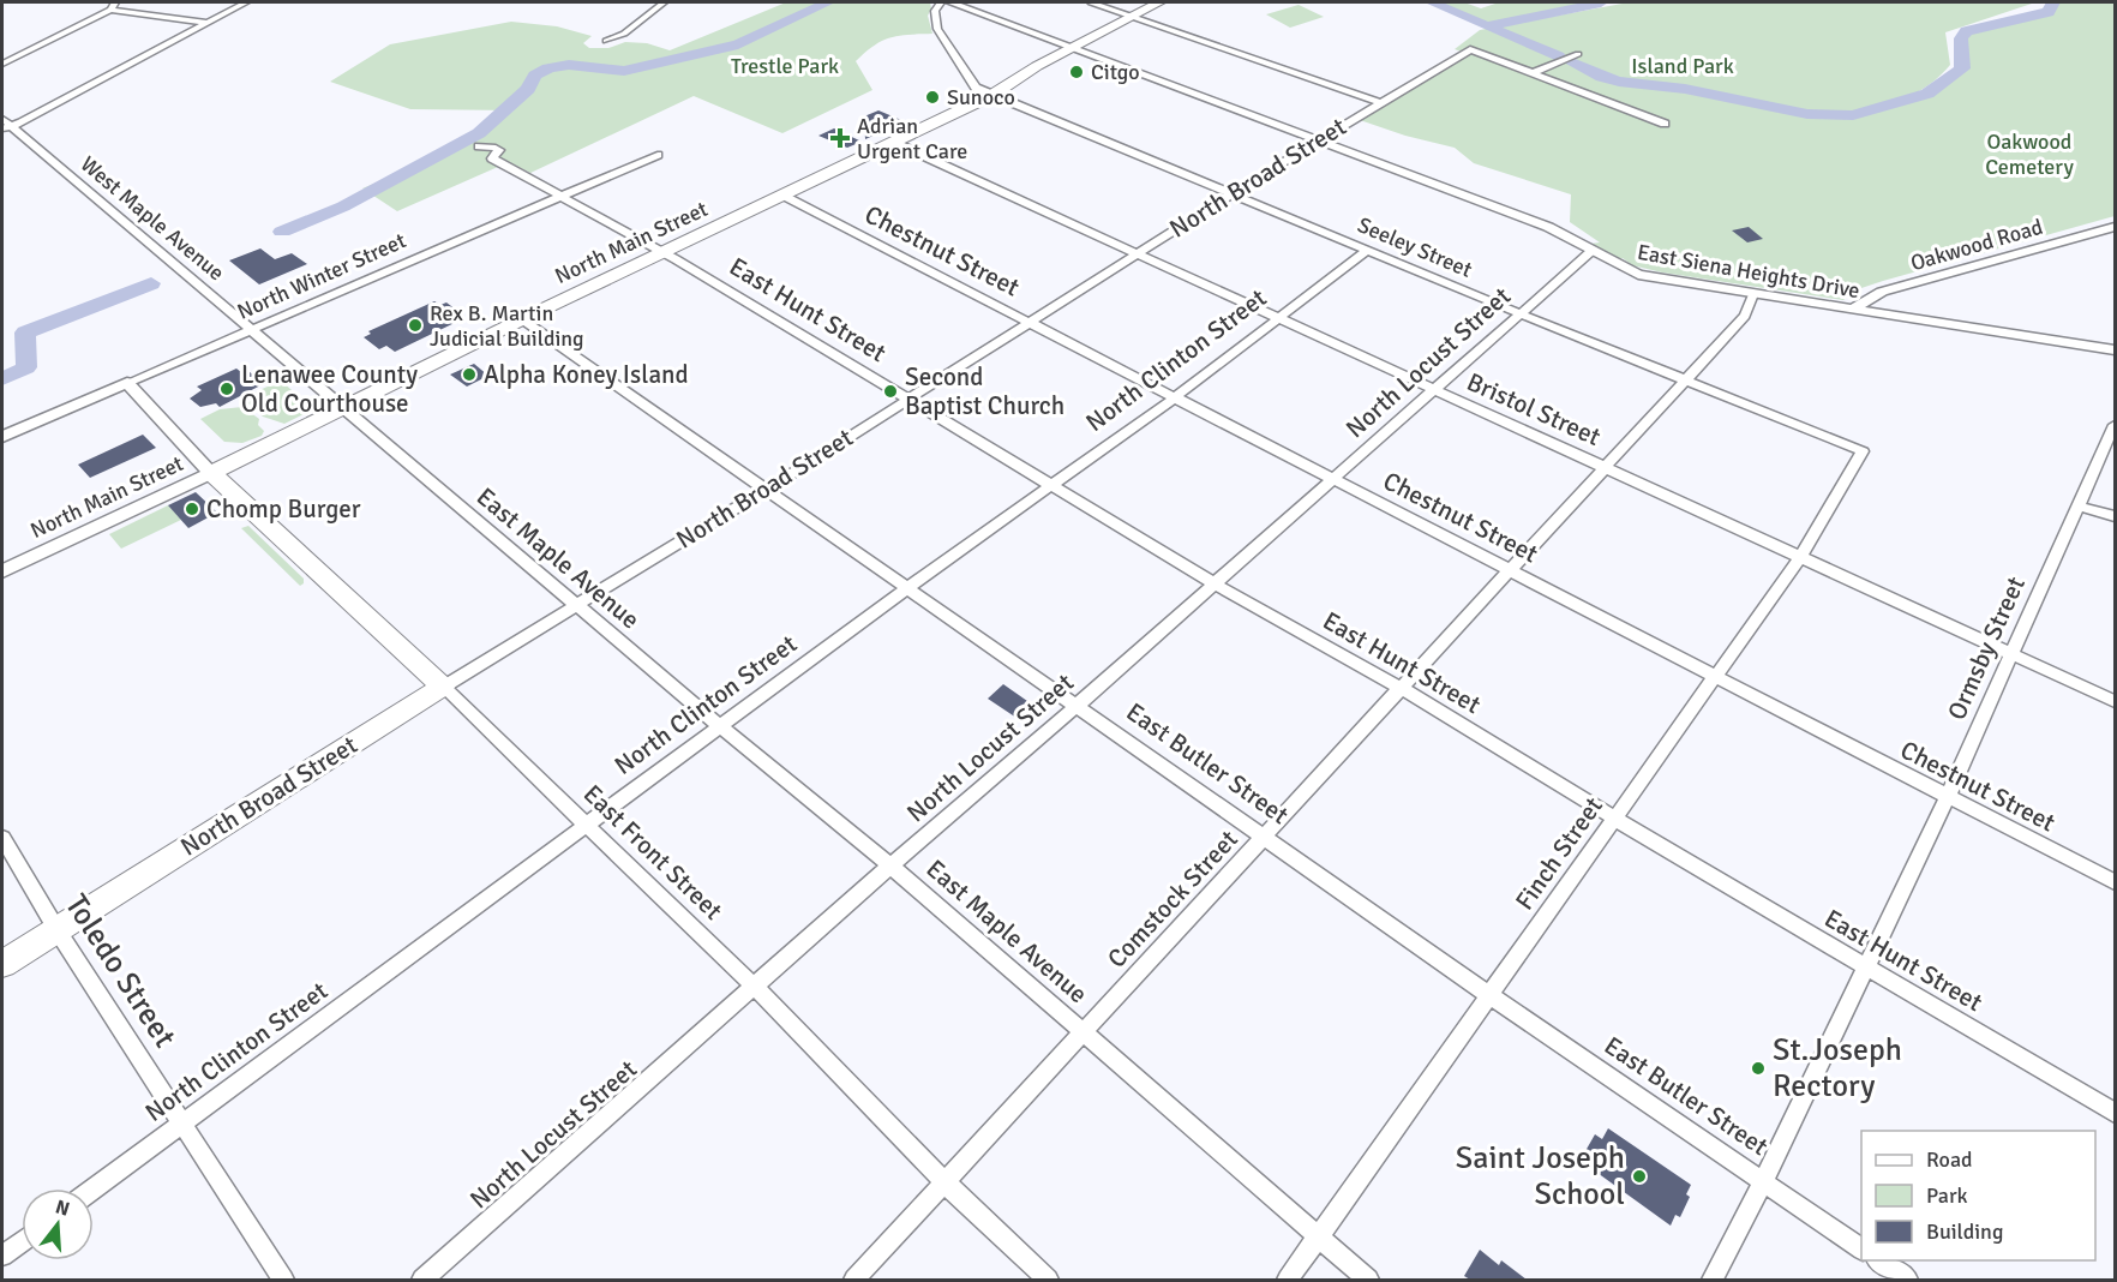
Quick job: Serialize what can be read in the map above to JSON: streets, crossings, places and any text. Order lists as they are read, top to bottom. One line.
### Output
{"streets":{"main road":["North Broad Street","North Main Street","East Front Street"],"street":["West Maple Avenue","Oakwood Road","Seeley Street","Chestnut Street","East Siena Heights Drive","North Winter Street","East Hunt Street","North Clinton Street","North Locust Street","Bristol Street","East Maple Avenue","Ormsby Street","East Butler Street","Finch Street","Comstock Street","Toledo Street"]},"crossings":[["North Broad Street","Seeley Street"],["North Broad Street","Chestnut Street"],["North Broad Street","East Siena Heights Drive"],["North Broad Street","East Hunt Street"],["North Broad Street","Bristol Street"],["North Broad Street","East Maple Avenue"],["North Broad Street","East Butler Street"],["North Broad Street","East Front Street"],["North Broad Street","Toledo Street"],["West Maple Avenue","North Main Street"],["West Maple Avenue","North Winter Street"],["West Maple Avenue","East Maple Avenue"],["North Main Street","Seeley Street"],["North Main Street","Chestnut Street"],["North Main Street","East Siena Heights Drive"],["North Main Street","East Hunt Street"],["North Main Street","Bristol Street"],["North Main Street","East Maple Avenue"],["North Main Street","East Butler Street"],["North Main Street","East Front Street"],["Oakwood Road","East Siena Heights Drive"],["Seeley Street","North Clinton Street"],["Seeley Street","North Locust Street"],["Seeley Street","Finch Street"],["Seeley Street","Comstock Street"],["Chestnut Street","North Clinton Street"],["Chestnut Street","North Locust Street"],["Chestnut Street","Ormsby Street"],["Chestnut Street","Finch Street"],["Chestnut Street","Comstock Street"],["East Siena Heights Drive","North Locust Street"],["East Siena Heights Drive","Comstock Street"],["North Winter Street","East Hunt Street"],["East Hunt Street","North Clinton Street"],["East Hunt Street","North Locust Street"],["East Hunt Street","Ormsby Street"],["East Hunt Street","Finch Street"],["East Hunt Street","Comstock Street"],["North Clinton Street","Bristol Street"],["North Clinton Street","East Maple Avenue"],["North Clinton Street","East Butler Street"],["North Clinton Street","East Front Street"],["North Clinton Street","Toledo Street"],["North Locust Street","Bristol Street"],["North Locust Street","East Maple Avenue"],["North Locust Street","East Butler Street"],["North Locust Street","East Front Street"],["Bristol Street","Ormsby Street"],["Bristol Street","Finch Street"],["Bristol Street","Comstock Street"],["East Maple Avenue","Finch Street"],["East Maple Avenue","Comstock Street"],["Ormsby Street","East Butler Street"],["East Butler Street","Finch Street"],["East Butler Street","Comstock Street"],["East Front Street","Comstock Street"]],"parks":["Trestle Park","Island Park","Oakwood Cemetery"],"places":{"other":["Citgo","Sunoco","Rex B. Martin Judicial Building","Alpha Koney Island","Lenawee County Old Courthouse","Second Baptist Church","Chomp Burger","St.Joseph Rectory","Saint Joseph School"],"health":["Adrian Urgent Care"]},"legend":["Road","Park","Building"],"north":"top"}
